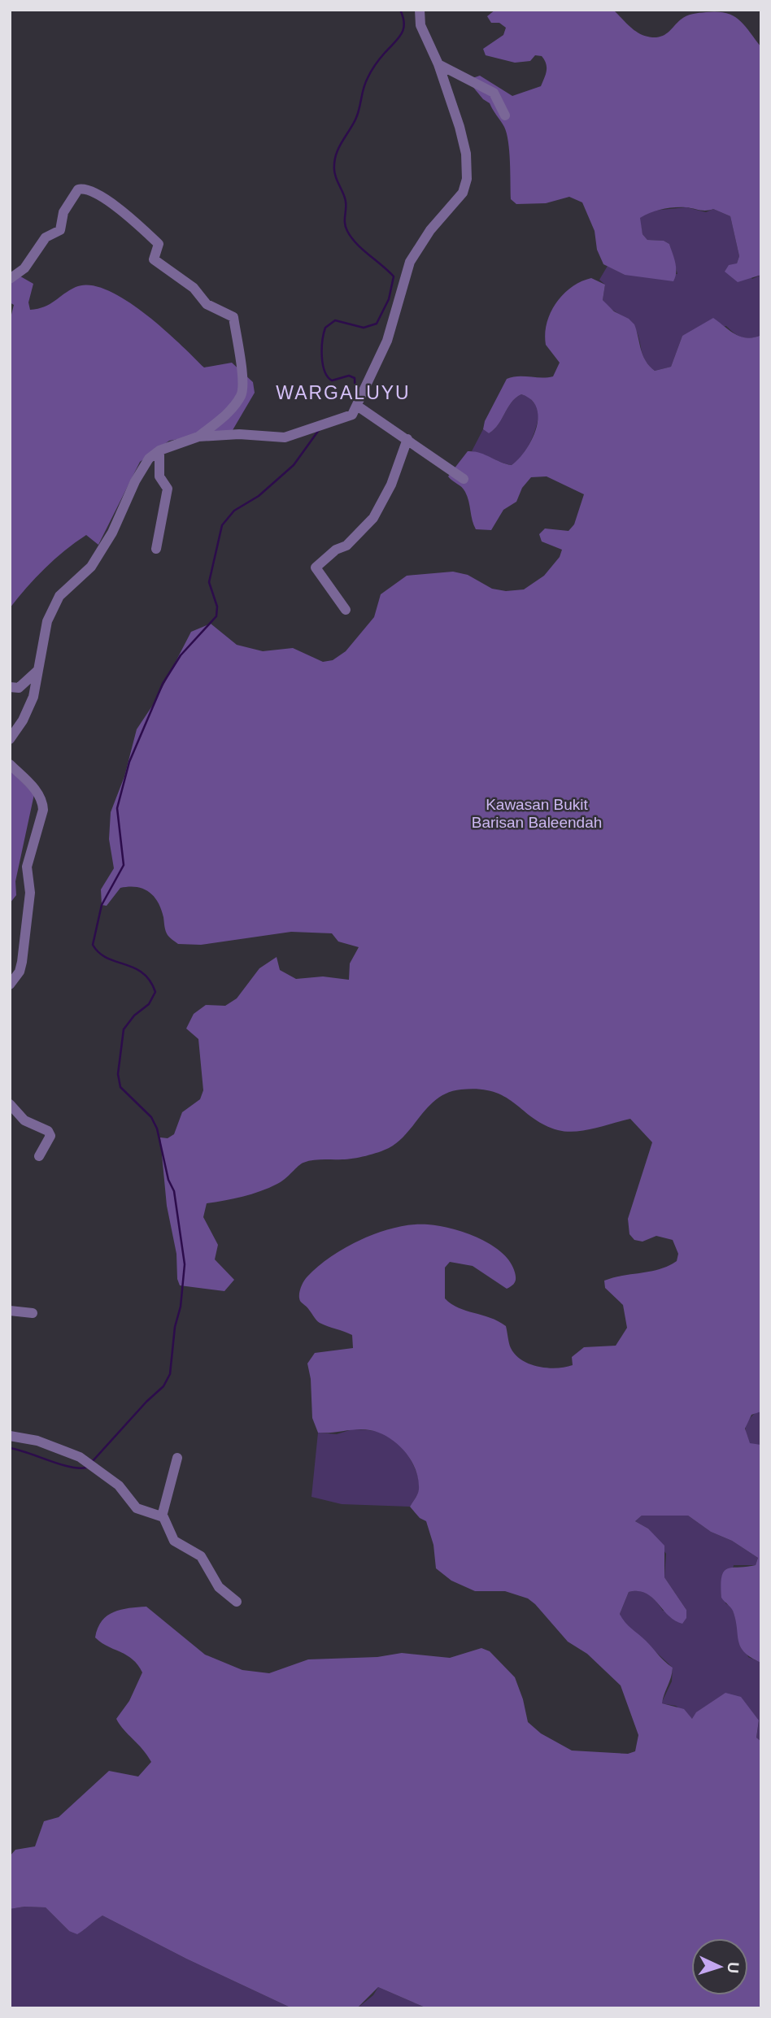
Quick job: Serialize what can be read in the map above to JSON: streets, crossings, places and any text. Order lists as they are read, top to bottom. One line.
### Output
{"districts":["WARGALUYU"],"parks":["Kawasan Bukit Barisan Baleendah"],"north":"right"}
